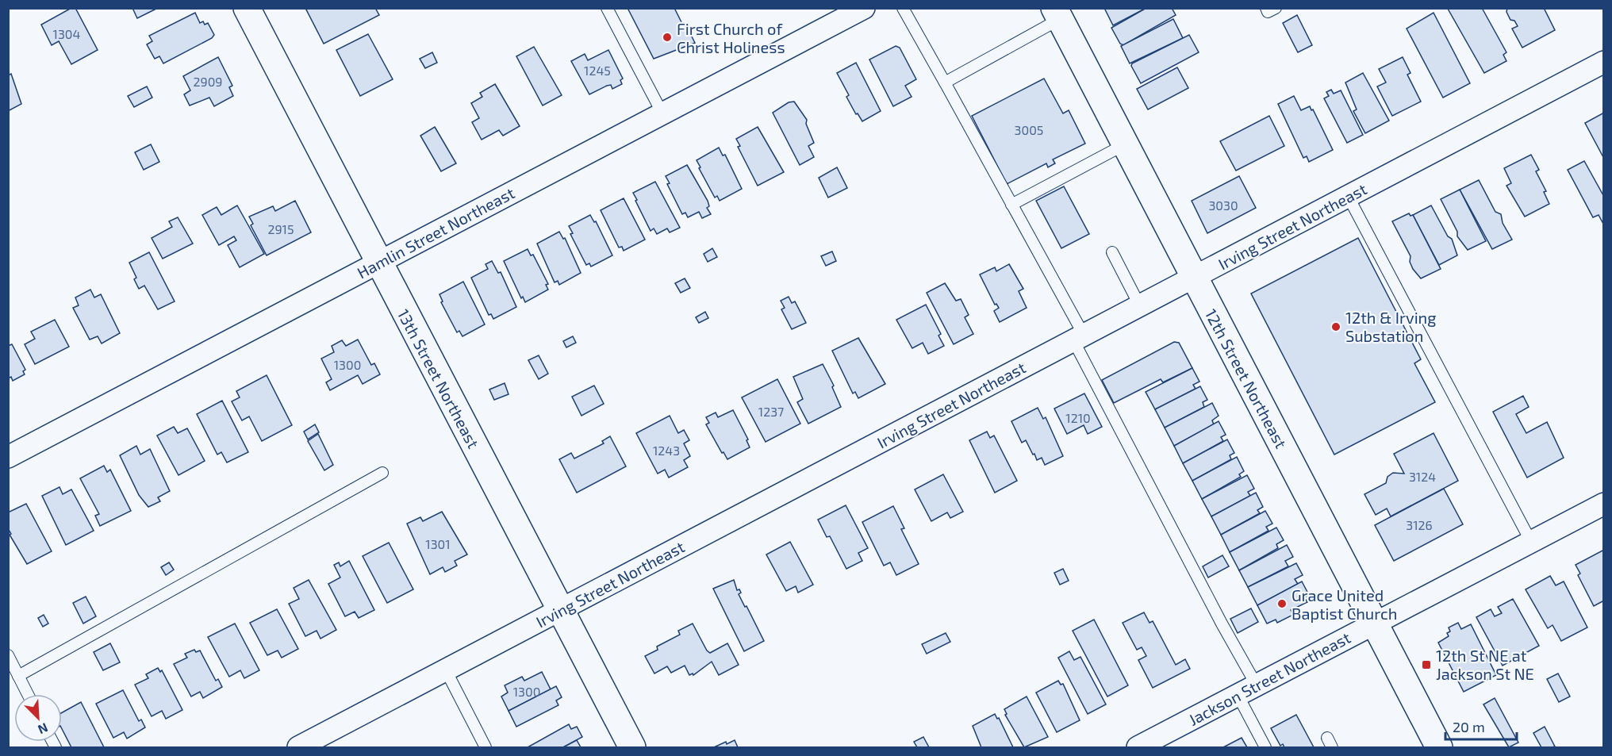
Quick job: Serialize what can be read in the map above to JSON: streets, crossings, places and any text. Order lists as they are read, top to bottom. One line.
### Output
{"streets":{"street":["Irving Street Northeast","Hamlin Street Northeast","13th Street Northeast","12th Street Northeast","Jackson Street Northeast"]},"crossings":[["Irving Street Northeast","13th Street Northeast"],["Irving Street Northeast","12th Street Northeast"],["Hamlin Street Northeast","13th Street Northeast"],["12th Street Northeast","Jackson Street Northeast"]],"places":{"other":["First Church of Christ Holiness","12th & Irving Substation","Grace United Baptist Church"],"transit":["12th St NE at Jackson St NE"]},"house_numbers":["1304","1245","2909","3005","3030","2915","1300","1237","1210","1243","3124","3126","1301","1300"],"scale_bar":"20 m","north":"bottom right"}
